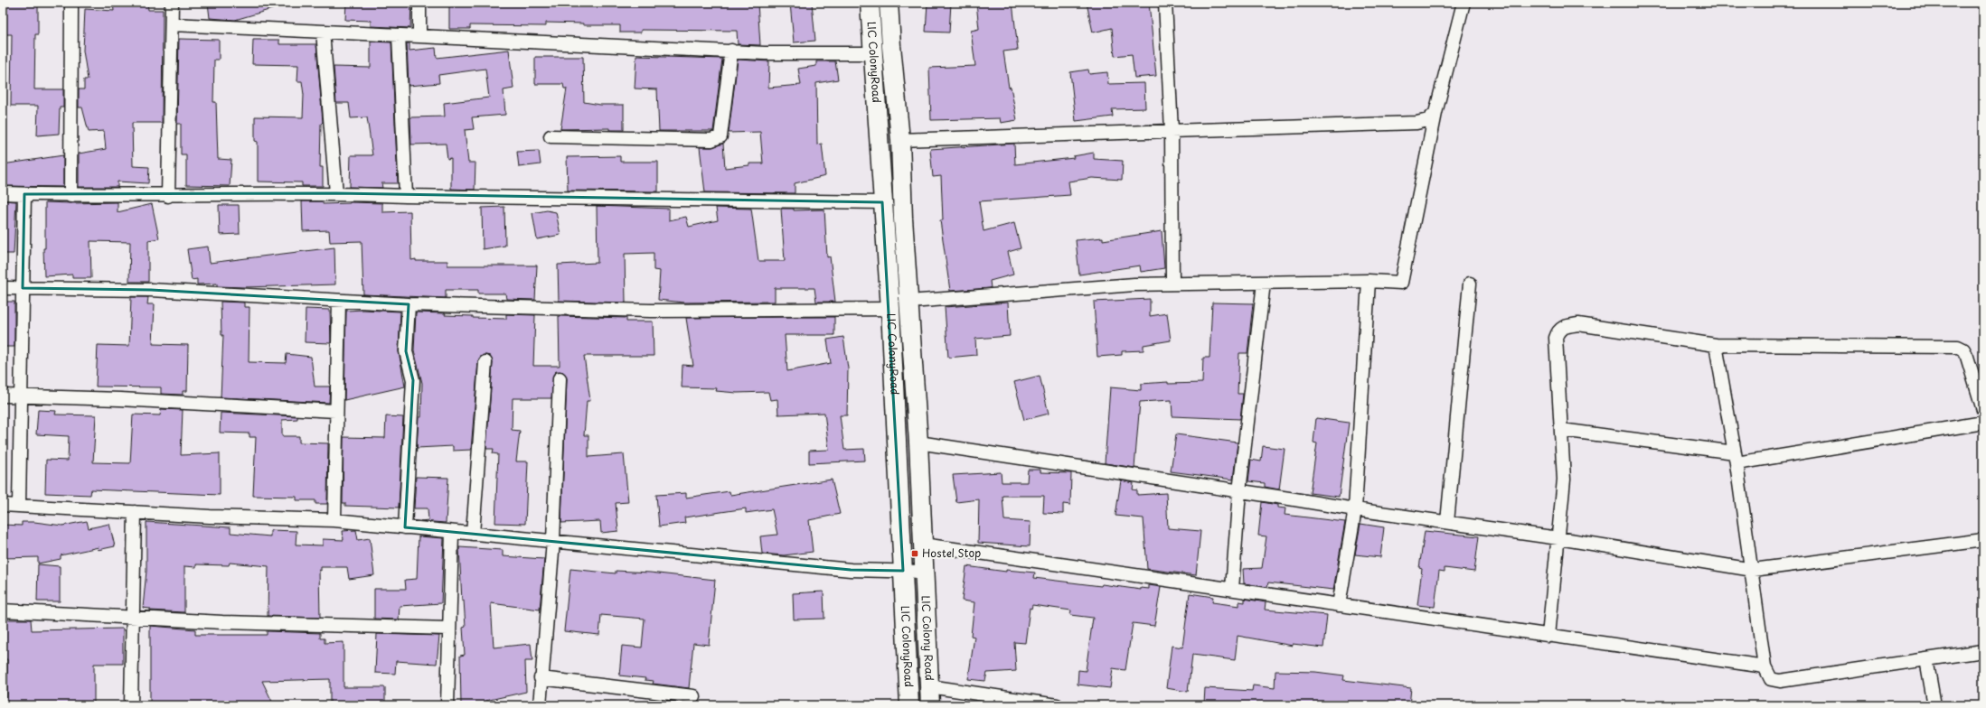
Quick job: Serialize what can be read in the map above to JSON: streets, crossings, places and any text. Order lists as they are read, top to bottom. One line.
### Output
{"streets":{"main road":["LIC ColonyRoad","LIC Colony Road"]},"crossings":[["LIC ColonyRoad","LIC Colony Road"]],"places":{"transit":["Hostel Stop"]}}
